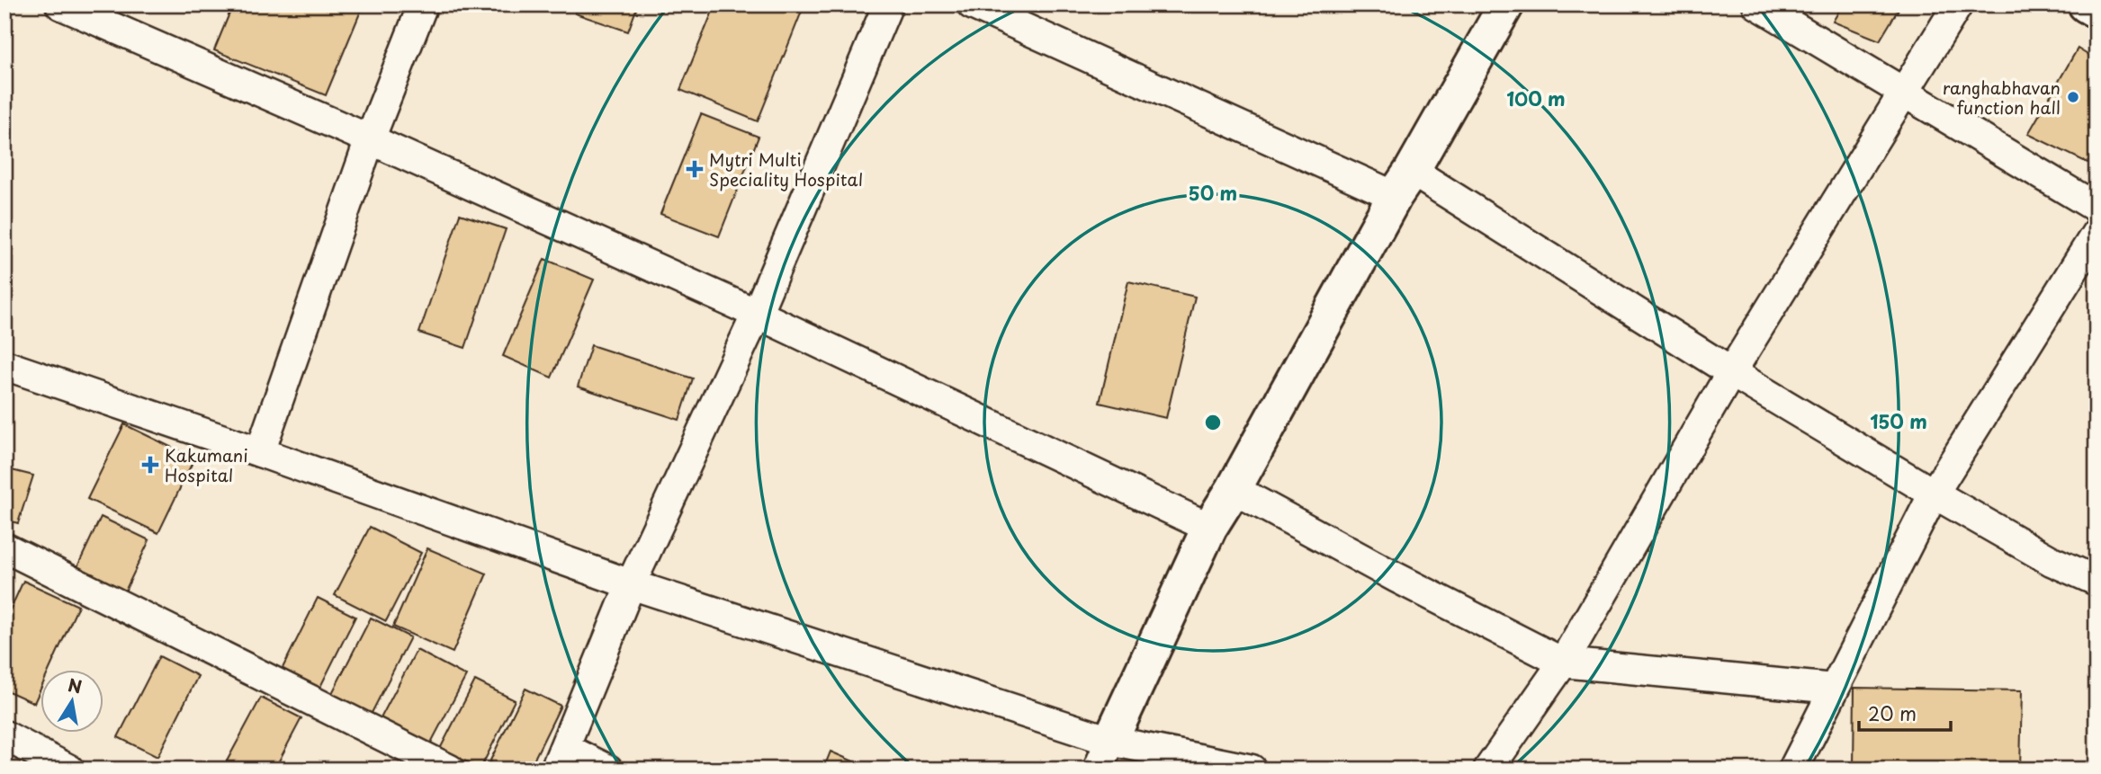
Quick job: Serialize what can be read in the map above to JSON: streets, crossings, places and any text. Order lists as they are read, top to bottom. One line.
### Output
{"places":{"other":["ranghabhavan function hall"],"health":["Mytri Multi Speciality Hospital","Kakumani Hospital"]},"scale_bar":"20 m","north":"top","rings":["100 m","50 m","150 m"]}
